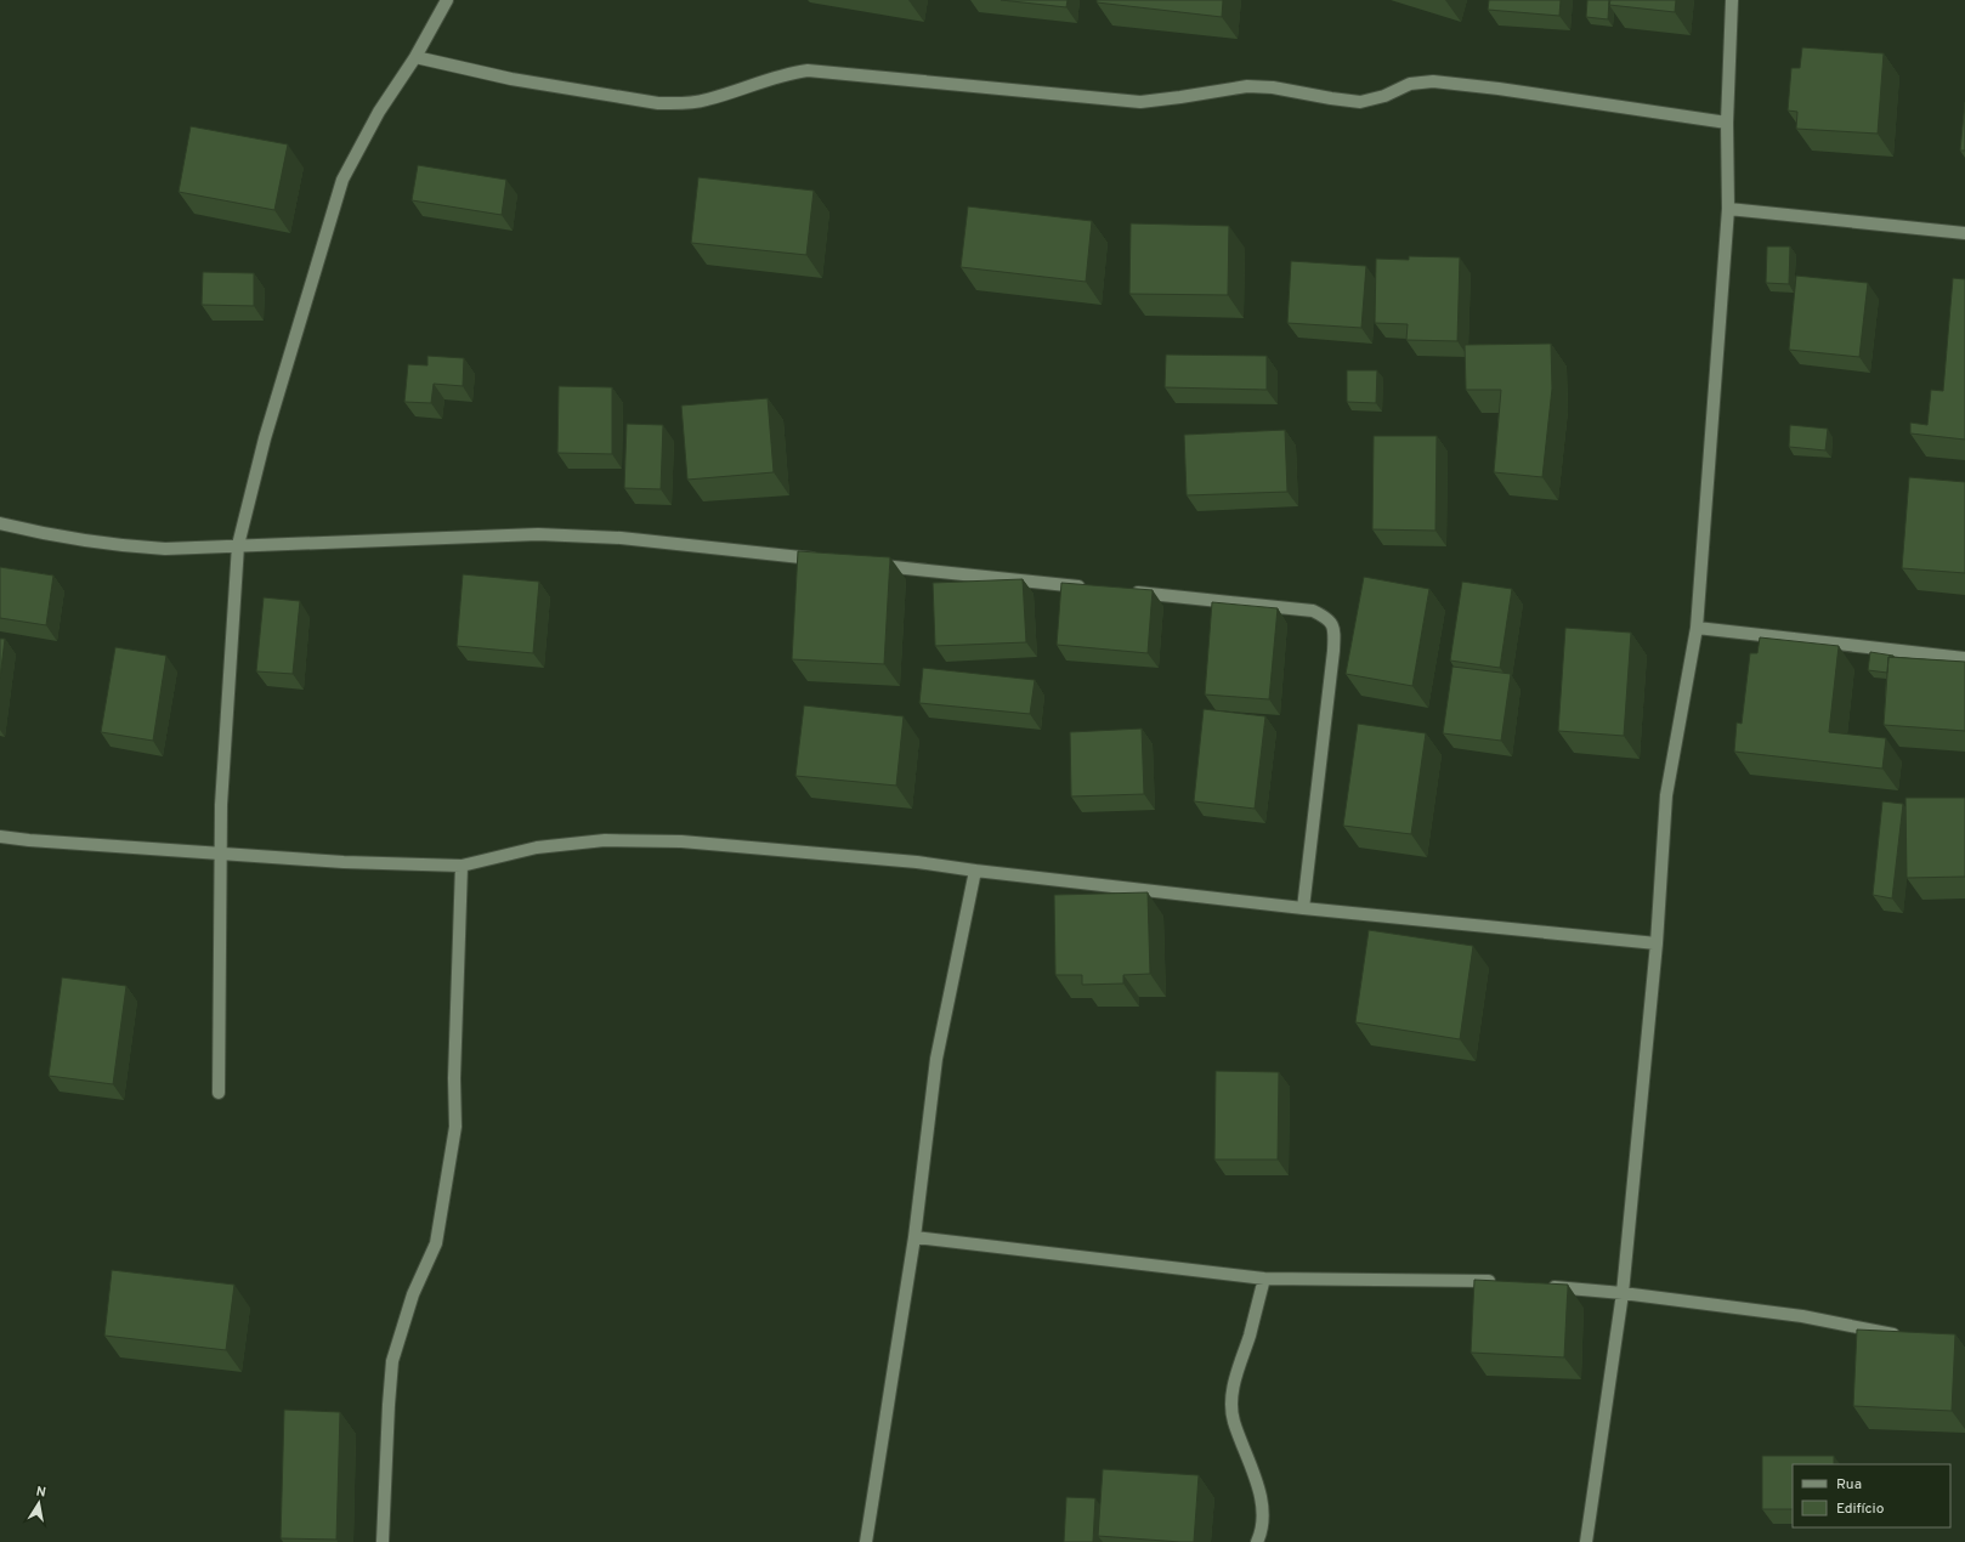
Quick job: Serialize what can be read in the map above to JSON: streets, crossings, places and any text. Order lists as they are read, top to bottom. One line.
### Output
{"legend":["Rua","Edifício"],"north":"top"}
